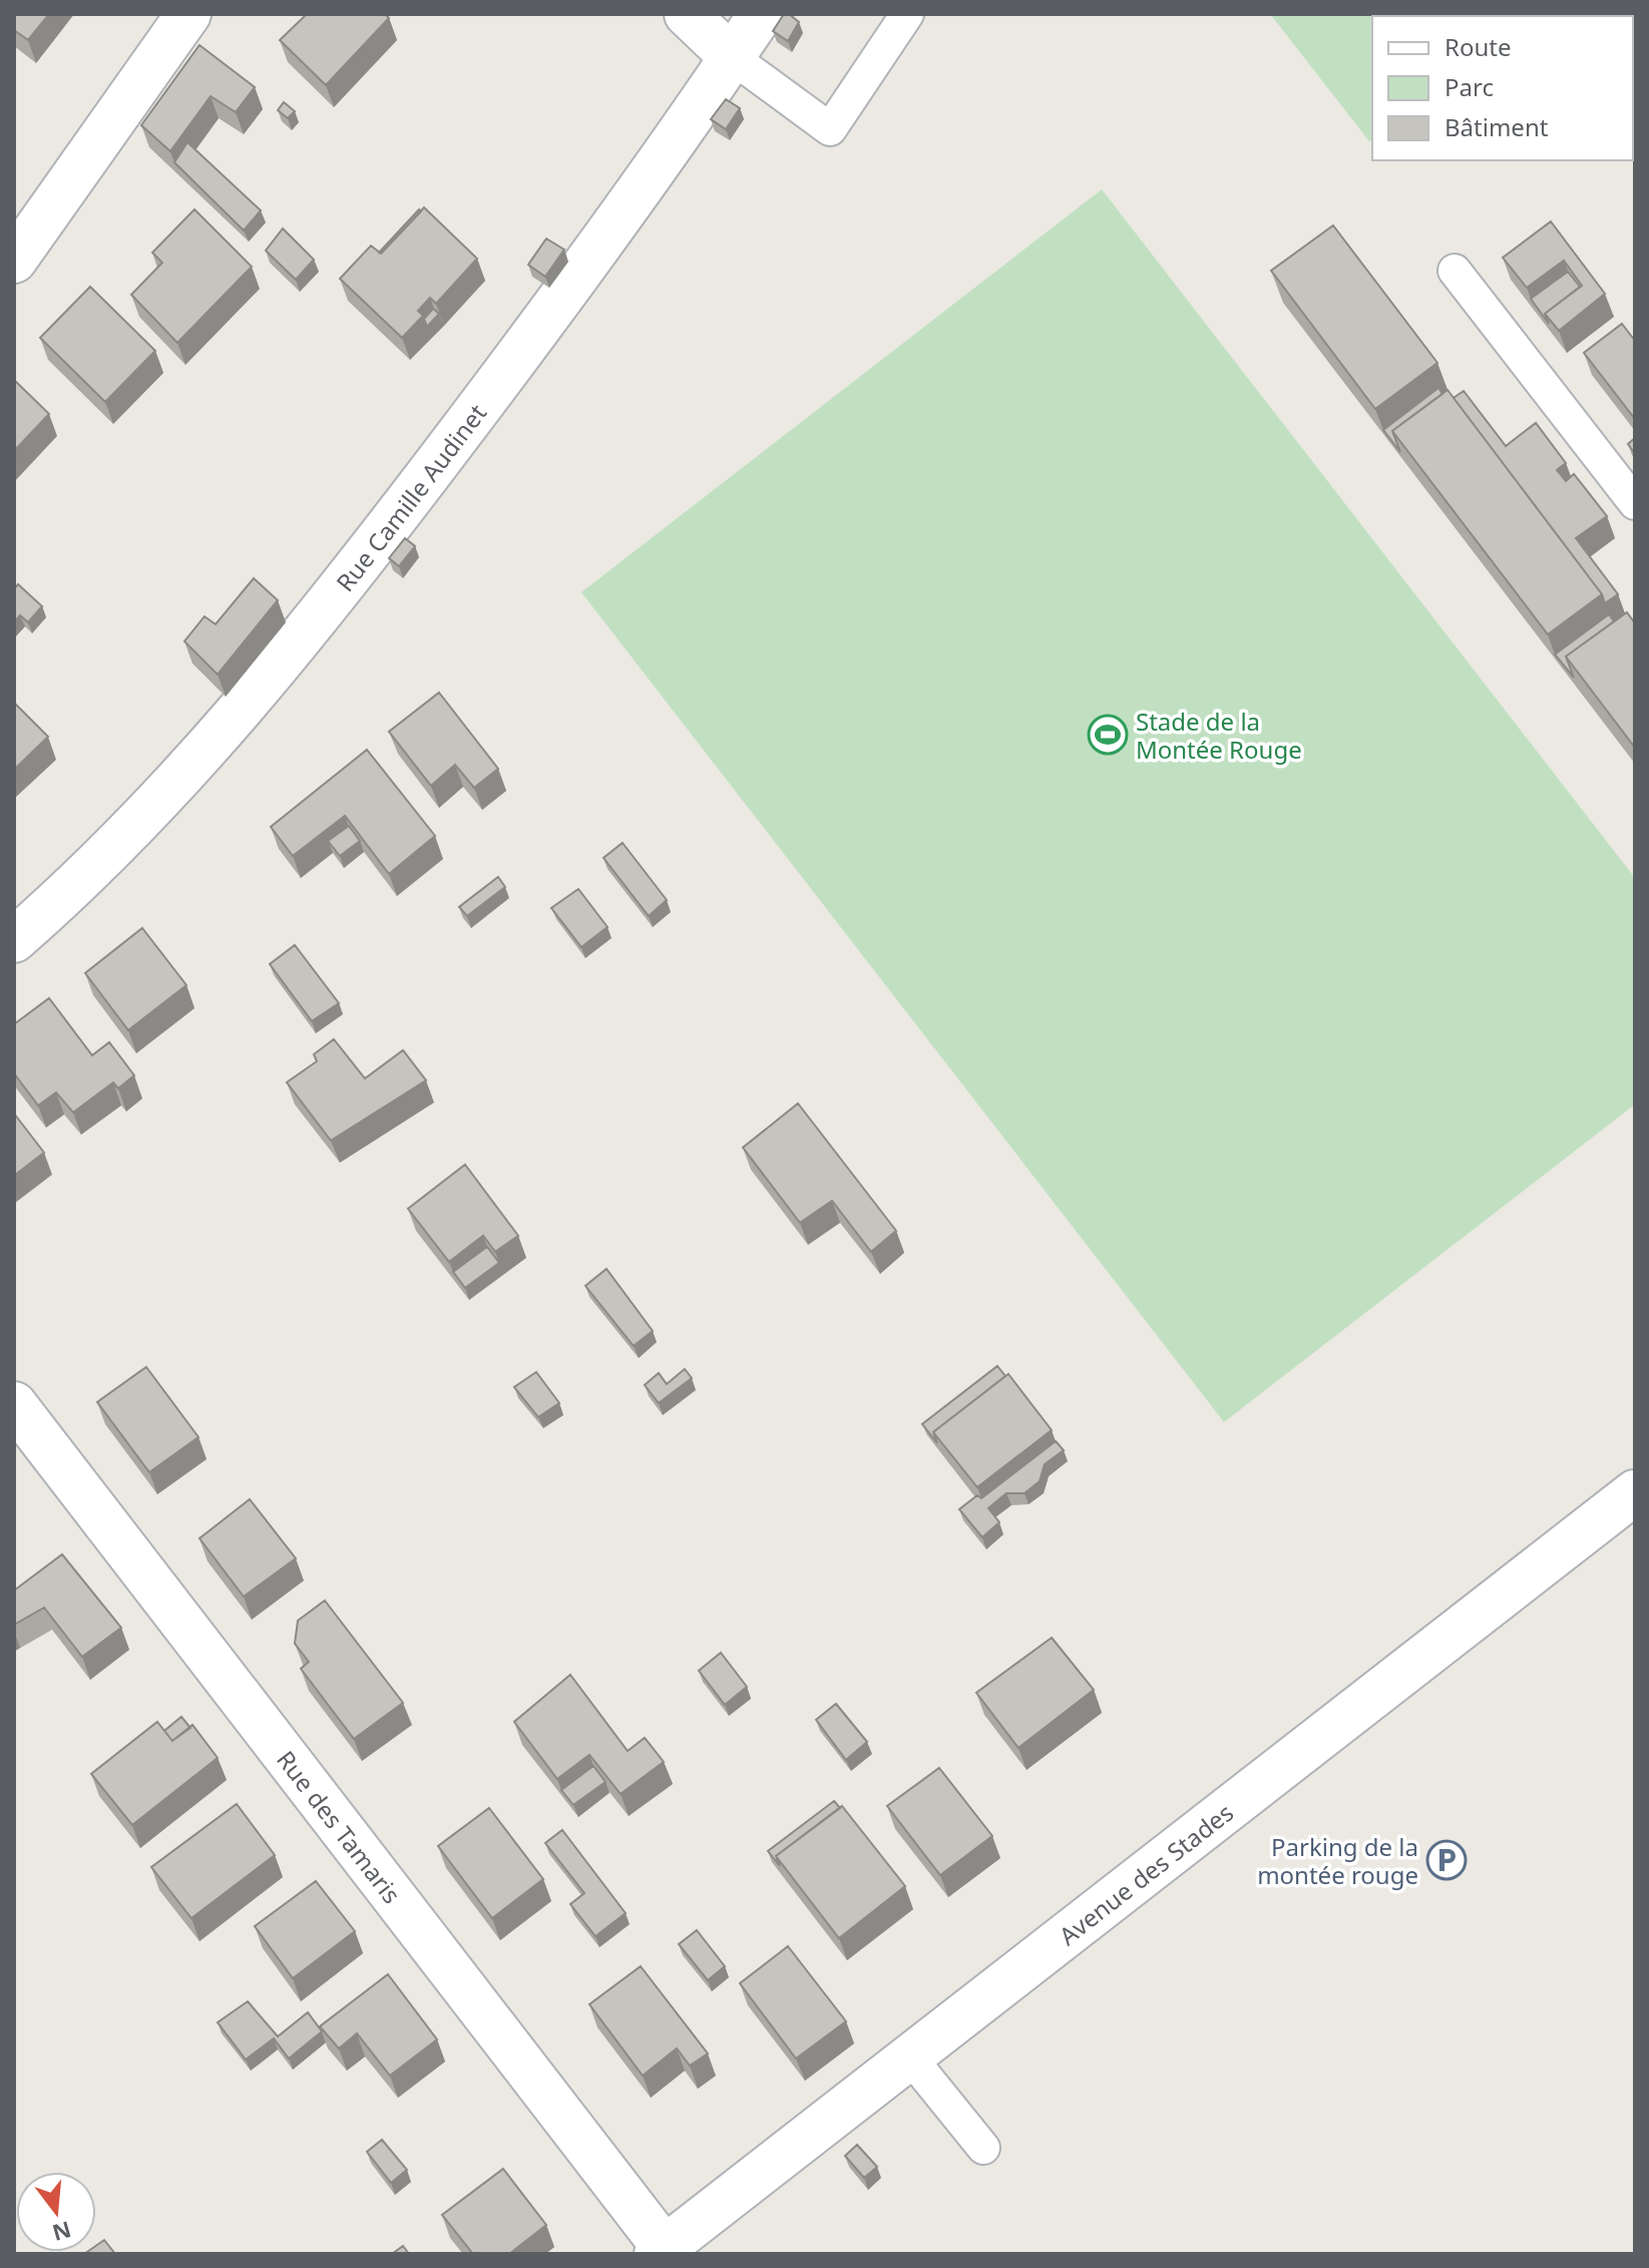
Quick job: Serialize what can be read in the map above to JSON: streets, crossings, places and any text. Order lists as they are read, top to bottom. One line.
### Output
{"streets":{"street":["Rue Camille Audinet","Rue des Tamaris","Avenue des Stades"]},"crossings":[["Rue des Tamaris","Avenue des Stades"]],"places":{"sports":["Stade de la Montée Rouge"],"parking":["Parking de la montée rouge"]},"legend":["Route","Parc","Bâtiment"],"north":"bottom"}
